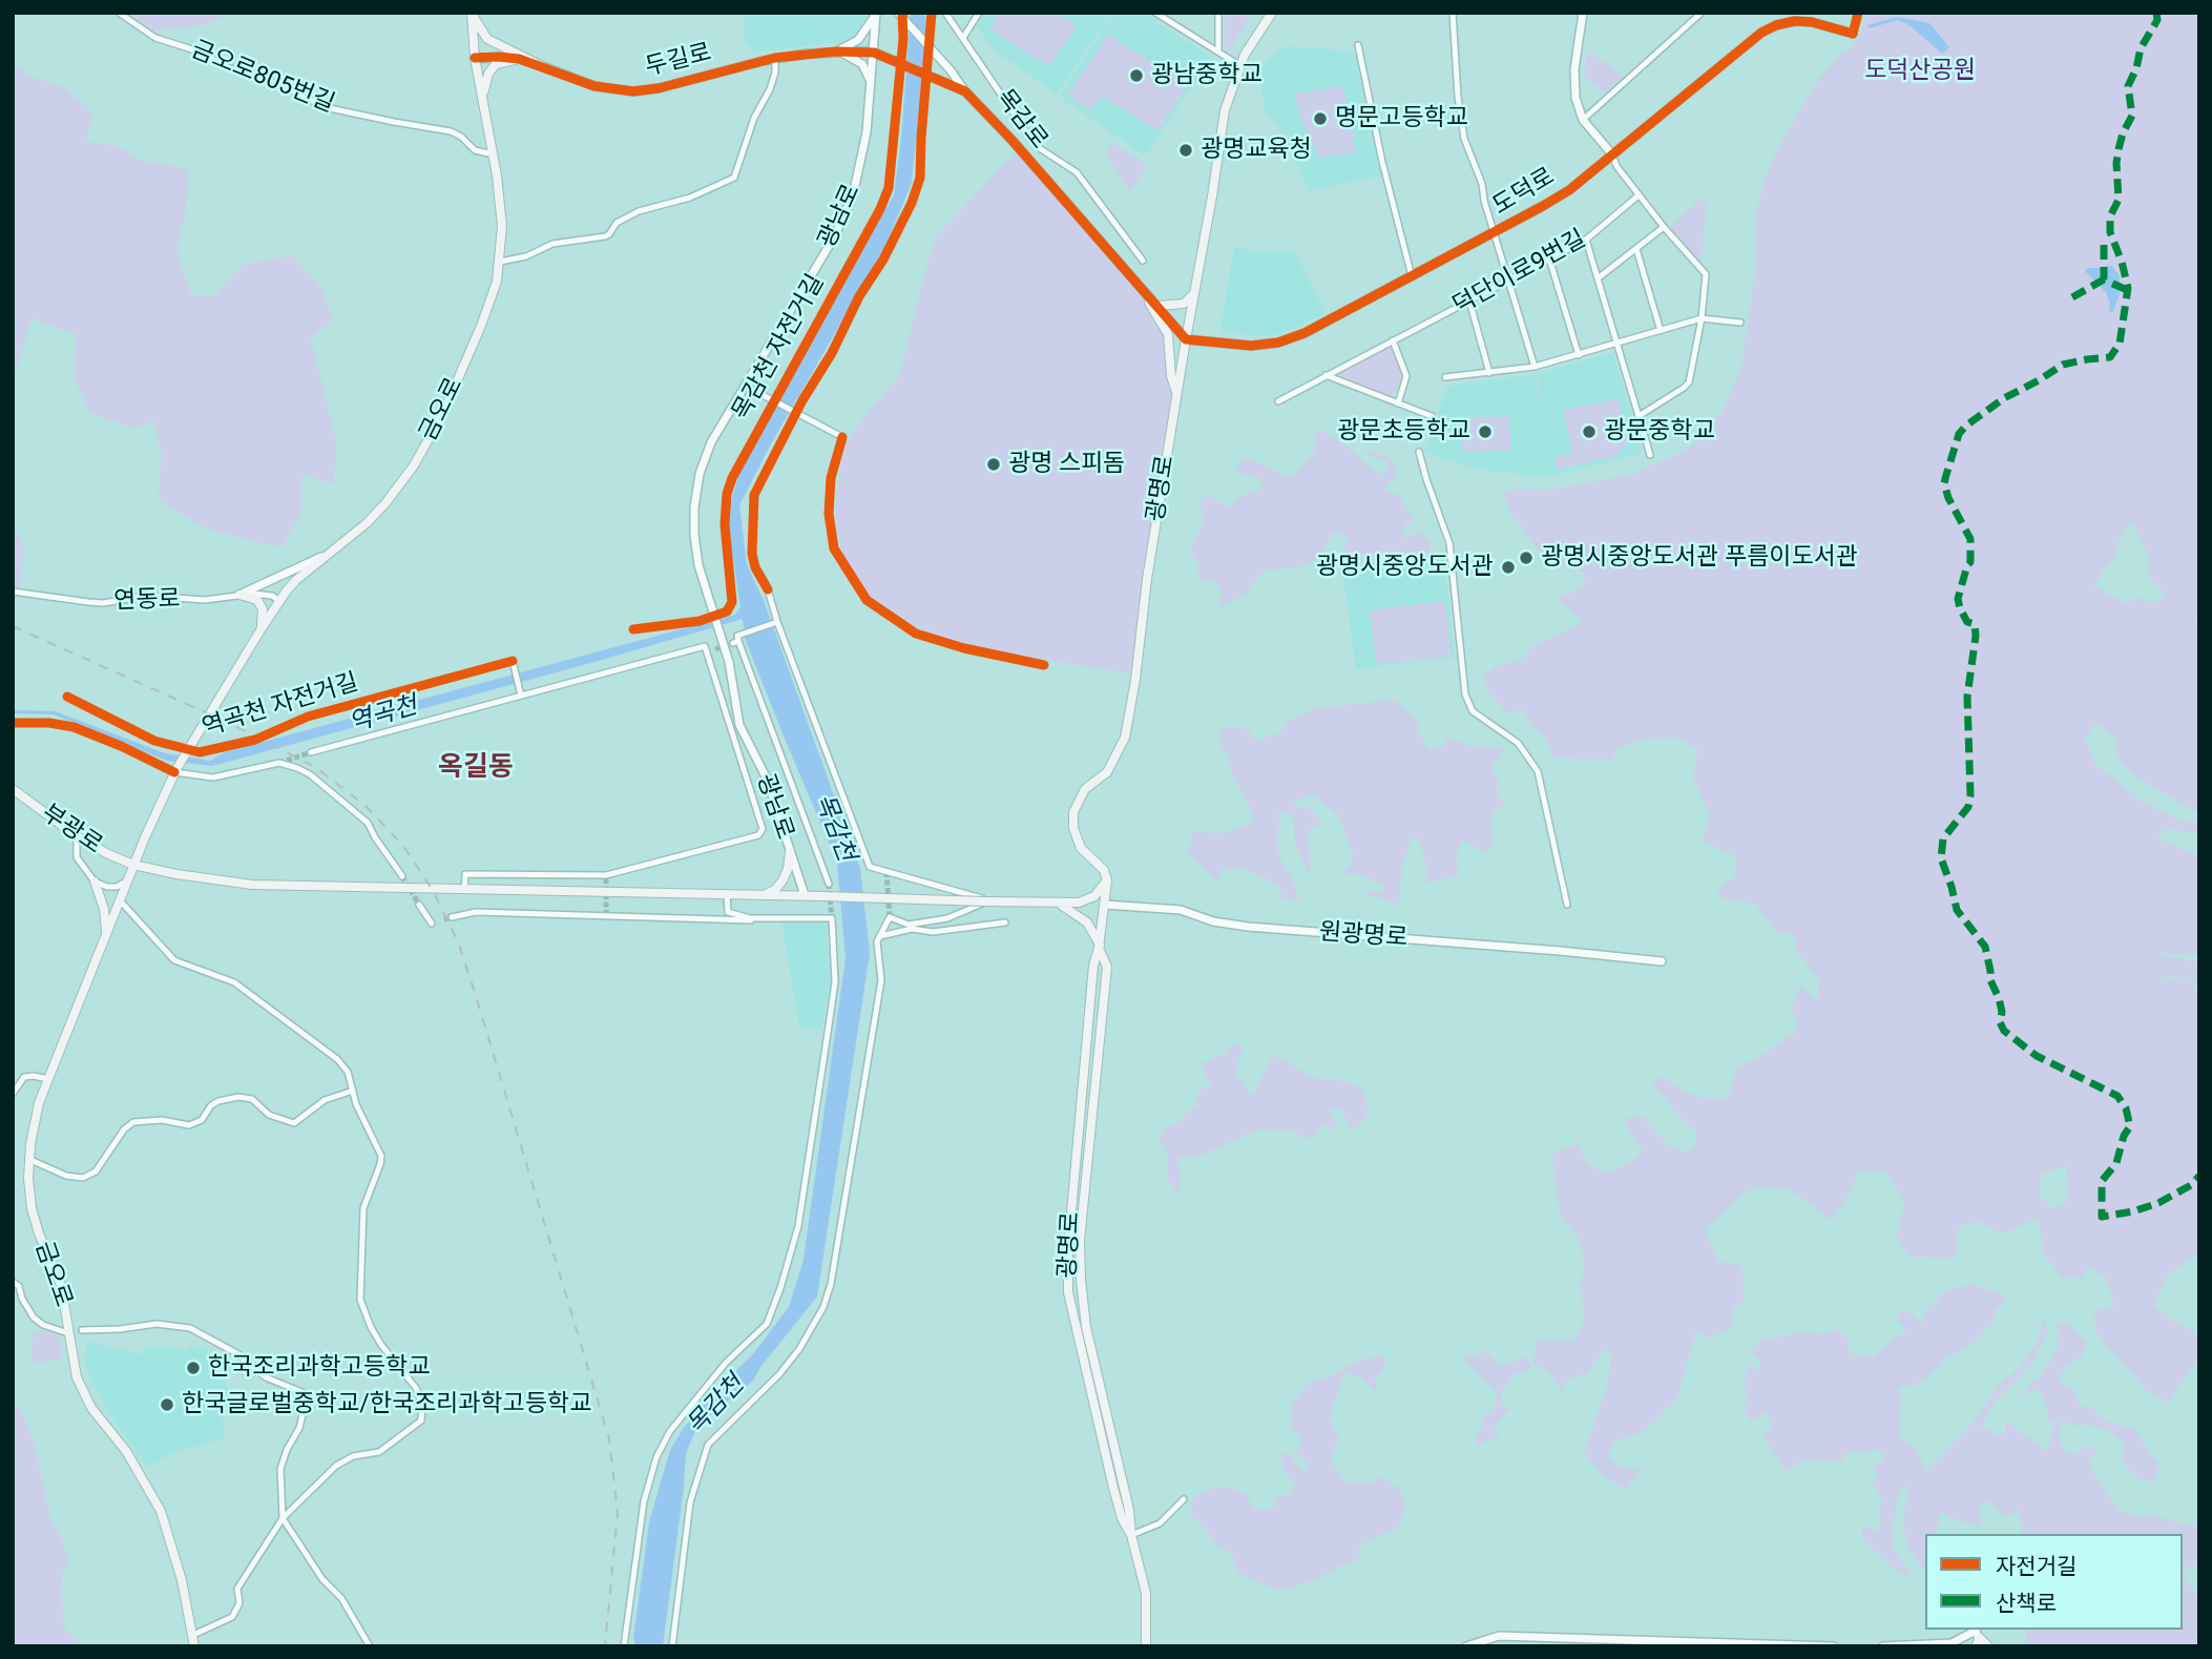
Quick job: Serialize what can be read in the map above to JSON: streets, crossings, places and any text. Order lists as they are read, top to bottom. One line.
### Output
{"streets":{"main road":["금오로","광명로","부광로","원광명로"],"street":["두길로","금오로805번길","목감로","도덕로","광남로","덕단이로9번길","연동로"],"cycle path":["목감천 자전거길","역곡천 자전거길"]},"crossings":[["두길로","광남로"],["두길로","금오로"],["금오로805번길","금오로"],["도덕로","광명로"],["광남로","원광명로"],["금오로","연동로"],["금오로","부광로"],["광명로","원광명로"],["부광로","원광명로"]],"districts":["옥길동"],"water":["역곡천","목감천"],"parks":["도덕산공원"],"places":["광남중학교","명문고등학교","광명교육청","광문초등학교","광문중학교","광명 스피돔","광명시중앙도서관 푸름이도서관","광명시중앙도서관","한국조리과학고등학교","한국글로벌중학교/한국조리과학고등학교"],"legend":["자전거길","산책로"]}
